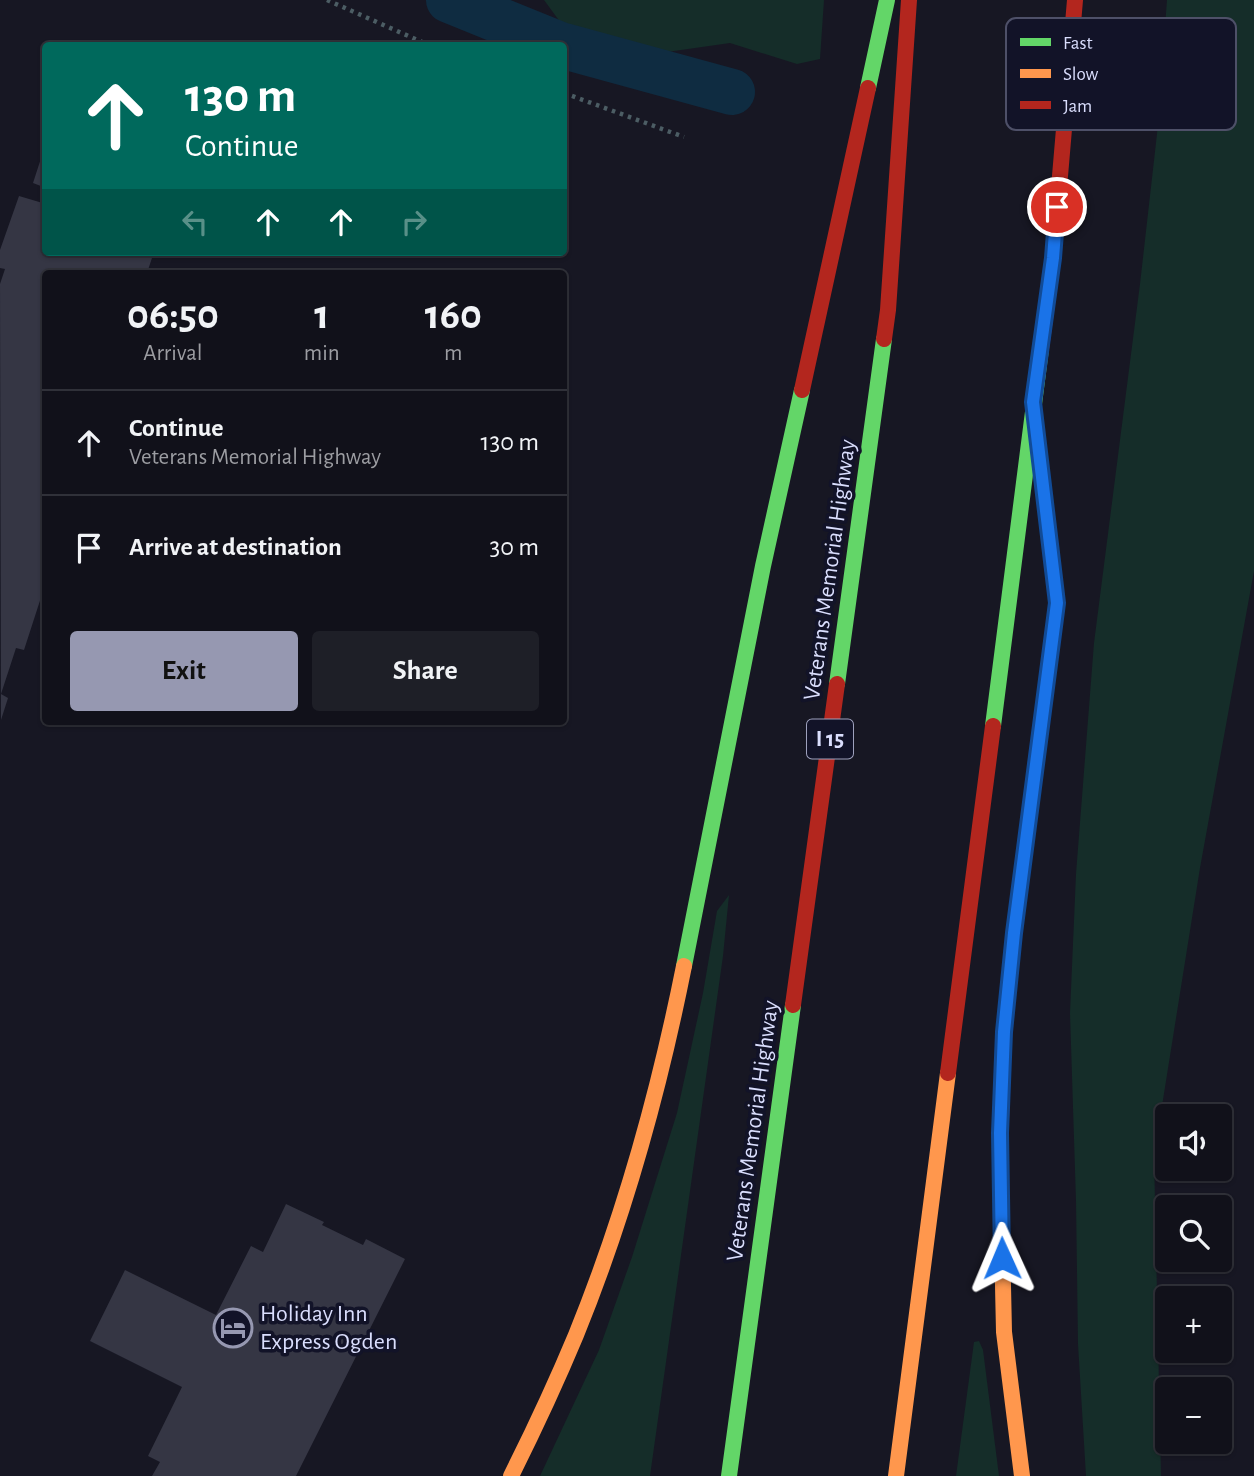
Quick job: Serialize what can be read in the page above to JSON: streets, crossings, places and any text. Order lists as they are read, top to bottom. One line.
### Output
{"streets":{"highway":["Veterans Memorial Highway","I 15"]},"places":{"hotel":["Holiday Inn Express Ogden"]},"legend":["Fast","Slow","Jam"],"page":{"turn":["130 m","Continue"],"eta":["06:50","Arrival","1","min","160","m"],"list":[{"name":"Continue","note":"Veterans Memorial Highway","value":"130 m"},{"name":"Arrive at destination","value":"30 m"}],"buttons":["Exit","Share"],"map_buttons":["+","−"]}}
